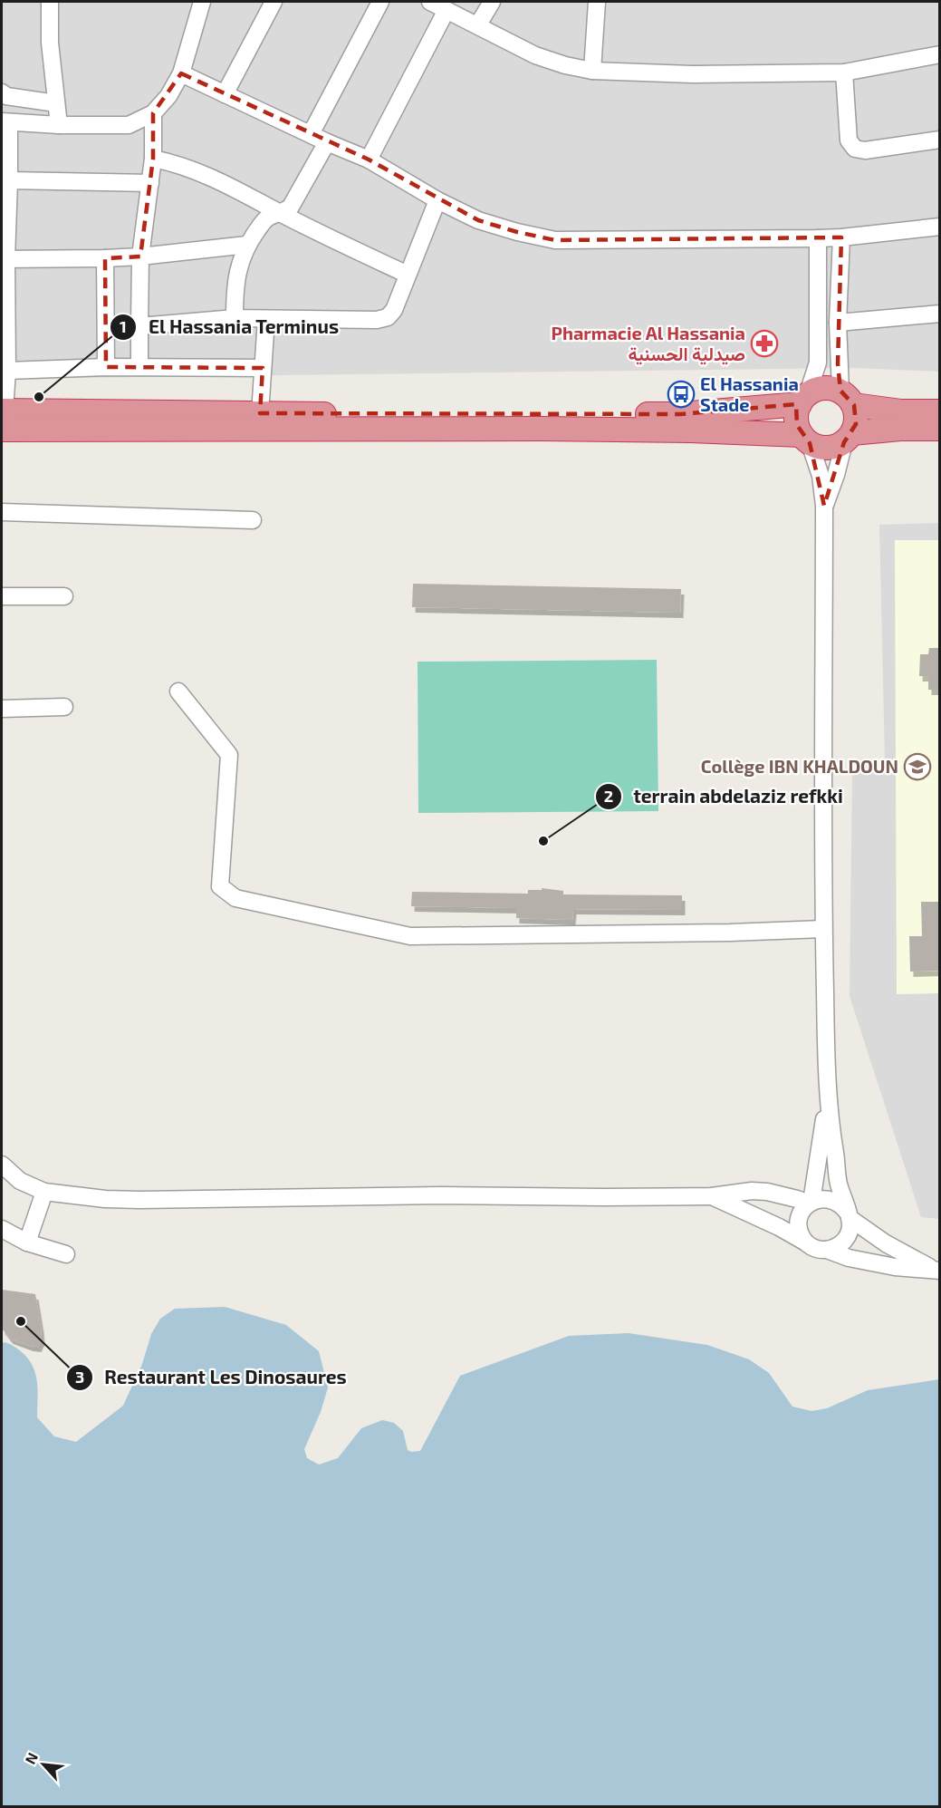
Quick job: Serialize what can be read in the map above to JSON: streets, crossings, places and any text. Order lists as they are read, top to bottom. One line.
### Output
{"places":{"pharmacy":["Pharmacie Al Hassania صيدلية الحسنية"],"bus stop":["El Hassania Stade"],"other":["El Hassania Terminus","terrain abdelaziz refkki","Restaurant Les Dinosaures"],"school or university":["Collège IBN KHALDOUN"]},"north":"top left"}
